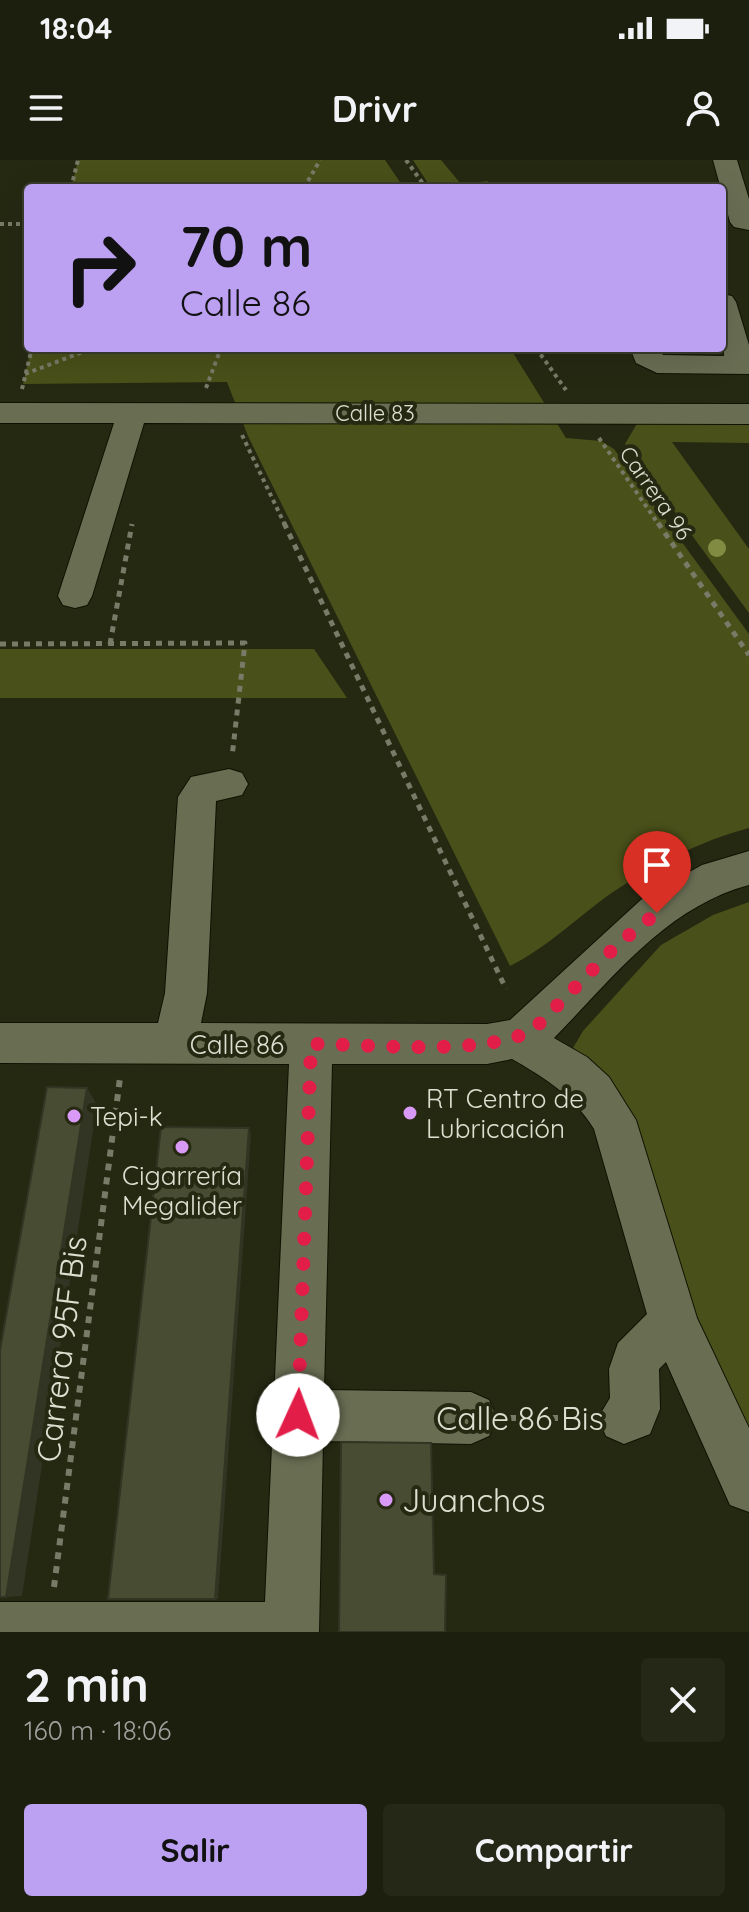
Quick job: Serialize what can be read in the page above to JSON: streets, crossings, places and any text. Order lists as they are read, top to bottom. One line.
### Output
{"streets":{"street":["Calle 83","Calle 86","Calle 86 Bis"],"path":["Carrera 96","Carrera 95F Bis"]},"crossings":[["Calle 83","Carrera 96"]],"places":["RT Centro de Lubricación","Tepi-k","Cigarrería Megalider","Juanchos"],"page":{"status":"18:04","header":"Drivr","turn":["70 m","Calle 86"],"heading":["2 min","160 m · 18:06"],"buttons":["Salir","Compartir"]}}
